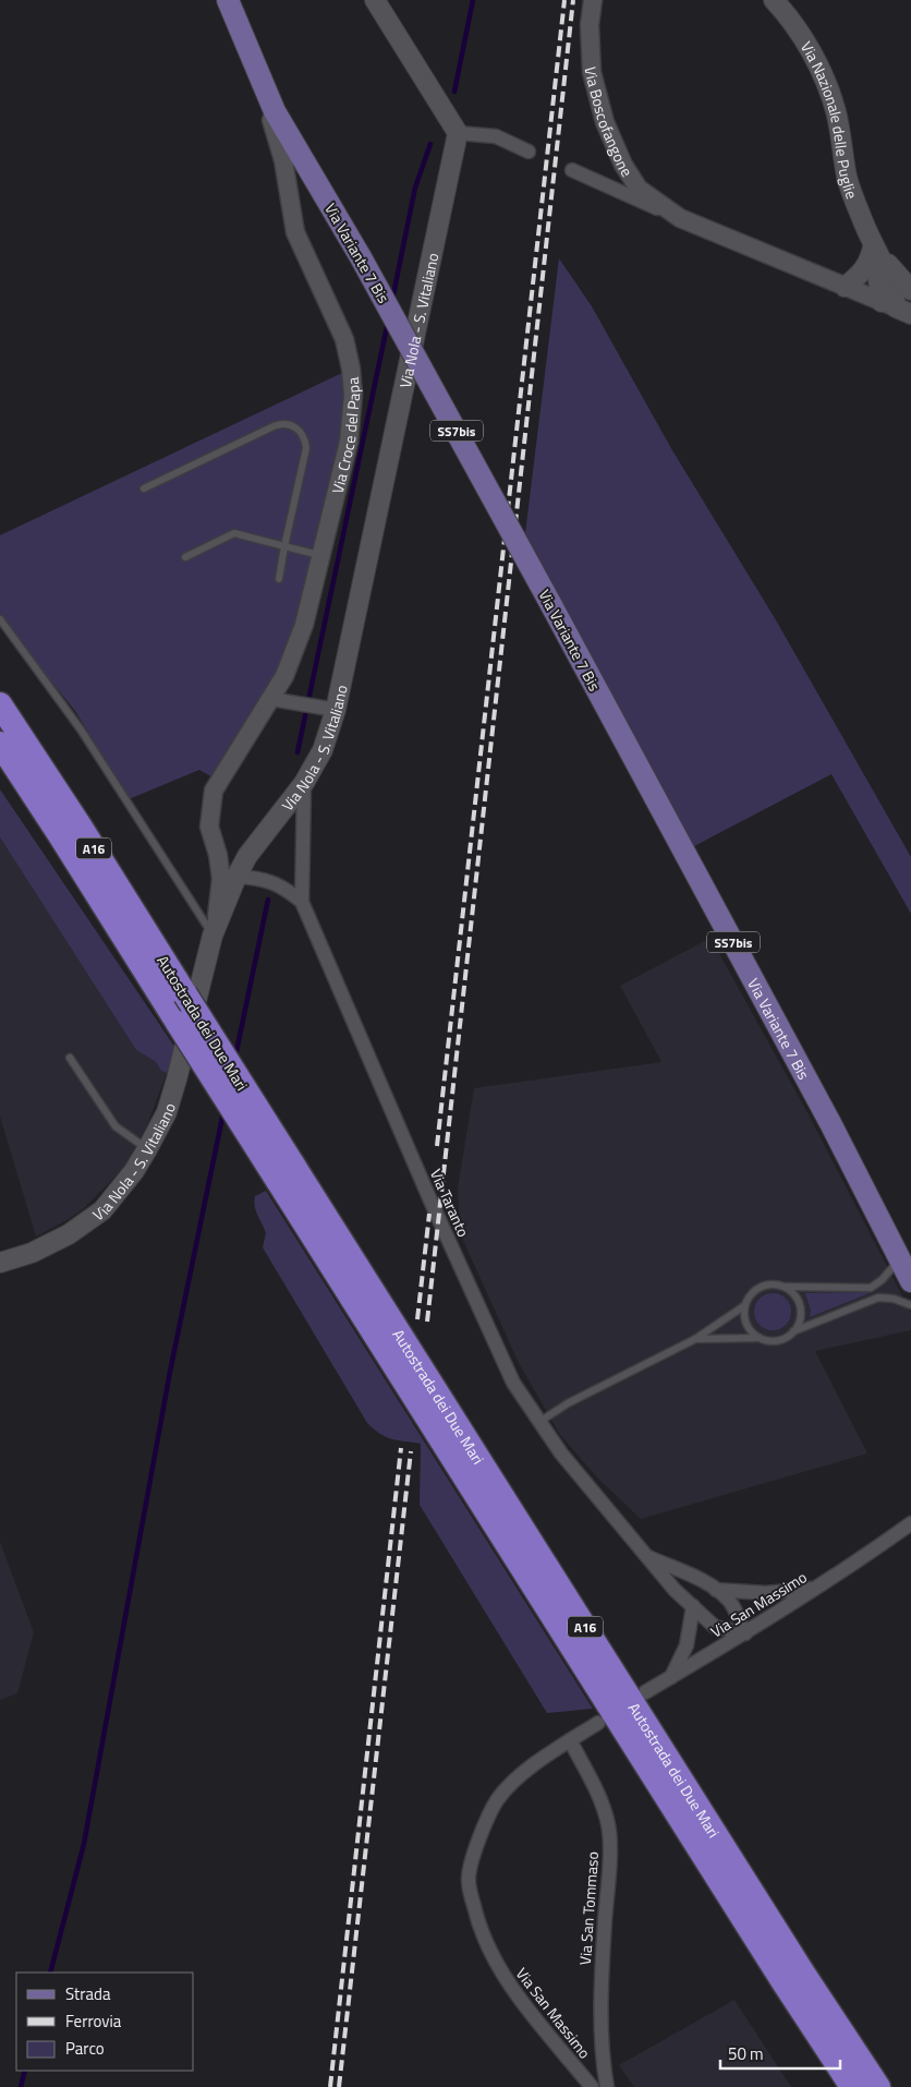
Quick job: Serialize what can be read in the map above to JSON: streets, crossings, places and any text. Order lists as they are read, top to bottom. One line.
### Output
{"streets":{"highway":["A16","Autostrada dei Due Mari"],"main road":["Via Nazionale delle Puglie","Via Variante 7 Bis","Via Nola - S. Vitaliano","SS7bis"],"street":["Via Boscofangone","Via Croce del Papa","Via Taranto","Via San Massimo","Via San Tommaso"]},"crossings":[["Via Variante 7 Bis","Via Croce del Papa"],["Via Nola - S. Vitaliano","Via Croce del Papa"],["Via Taranto","Via San Massimo"],["Via San Massimo","Via San Tommaso"]],"legend":["Strada","Ferrovia","Parco"],"scale_bar":"50 m"}
